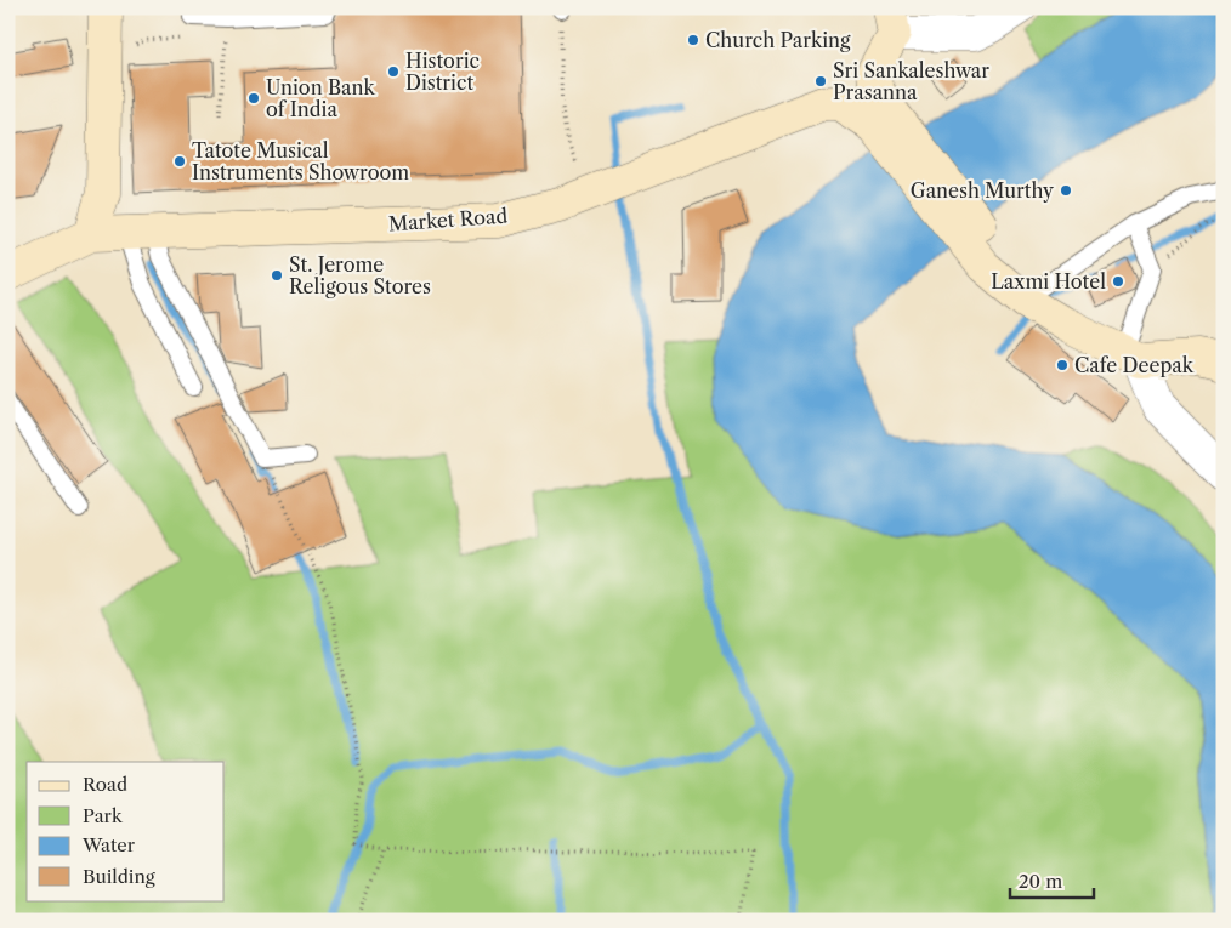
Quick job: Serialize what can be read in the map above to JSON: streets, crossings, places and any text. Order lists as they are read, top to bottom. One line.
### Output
{"streets":{"main road":["Market Road"]},"places":["Church Parking","Historic District","Sri Sankaleshwar Prasanna","Union Bank of India","Tatote Musical Instruments Showroom","Ganesh Murthy","St. Jerome Religous Stores","Laxmi Hotel","Cafe Deepak"],"legend":["Road","Park","Water","Building"],"scale_bar":"20 m"}
